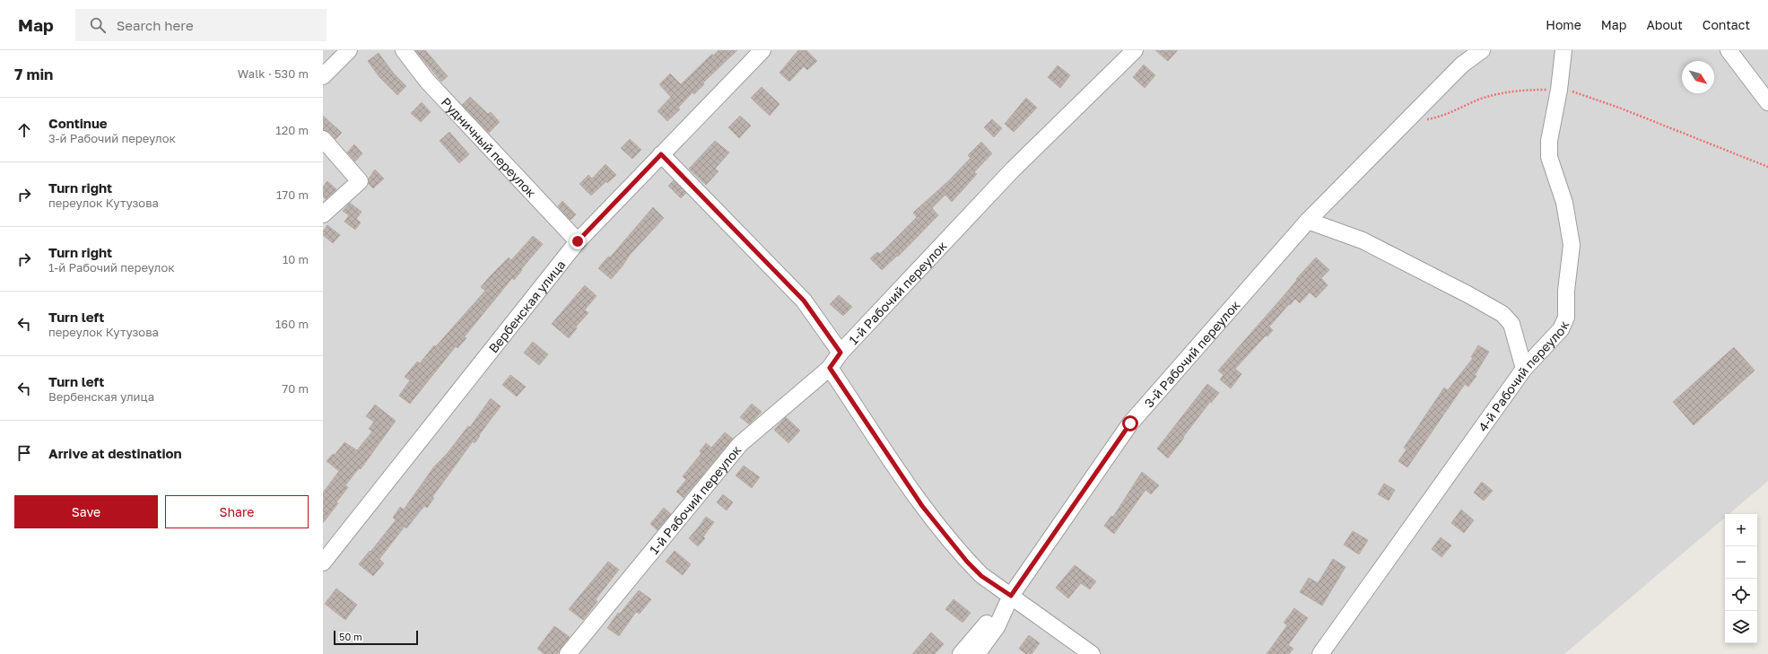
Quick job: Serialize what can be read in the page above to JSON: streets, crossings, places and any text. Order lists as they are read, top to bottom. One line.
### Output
{"streets":{"street":["Рудничный переулок","1-й Рабочий переулок","Вербенская улица","3-й Рабочий переулок","4-й Рабочий переулок"]},"crossings":[["Рудничный переулок","Вербенская улица"]],"scale_bar":"50 m","north":"bottom right","page":{"header":"Map","search":"Search here","nav":["Home","Map","About","Contact"],"heading":["7 min","Walk · 530 m"],"list":[["Continue","3-й Рабочий переулок","120 m"],["Turn right","переулок Кутузова","170 m"],["Turn right","1-й Рабочий переулок","10 m"],["Turn left","переулок Кутузова","160 m"],["Turn left","Вербенская улица","70 m"],"Arrive at destination"],"buttons":["Save","Share"],"map_buttons":["+","−"],"scale":"50 m"}}
